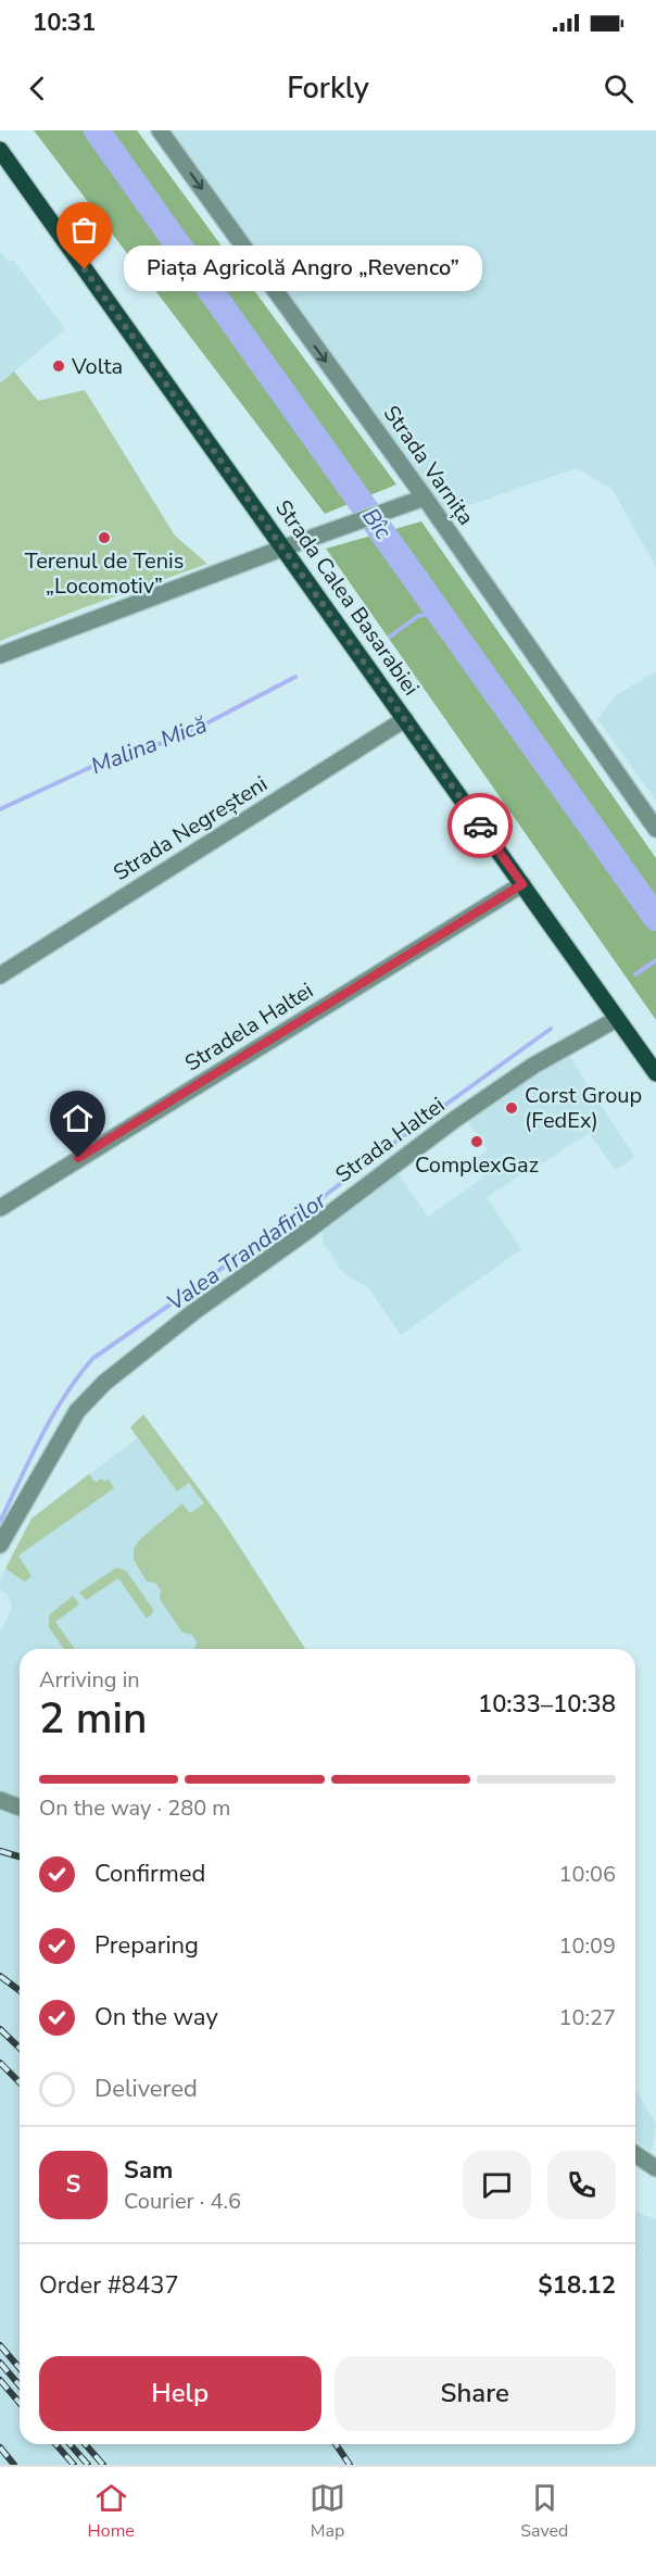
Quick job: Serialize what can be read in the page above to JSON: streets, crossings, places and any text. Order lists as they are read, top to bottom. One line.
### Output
{"streets":{"main road":["Strada Calea Basarabiei"],"street":["Strada Varnița","Strada Negreșteni","Stradela Haltei","Strada Haltei"]},"crossings":[["Strada Calea Basarabiei","Strada Negreșteni"],["Strada Calea Basarabiei","Stradela Haltei"],["Strada Calea Basarabiei","Strada Haltei"]],"one_way":["Strada Varnița"],"water":["Bîc","Malina Mică","Valea Trandafirilor"],"places":["Piața Agricolă Angro „Revenco”","Volta","Terenul de Tenis „Locomotiv”","Corst Group (FedEx)","ComplexGaz"],"page":{"status":"10:31","header":"Forkly","bubble":"Piața Agricolă Angro „Revenco”","heading":["2 min","Arriving in","10:33–10:38"],"panel":["Sam","Courier · 4.6","Order #8437","$18.12"],"bar":"On the way · 280 m","list":[["Confirmed","10:06"],["Preparing","10:09"],["On the way","10:27"],"Delivered"],"round":"S","buttons":["Help","Share"],"tabs":["Home","Map","Saved"]}}
